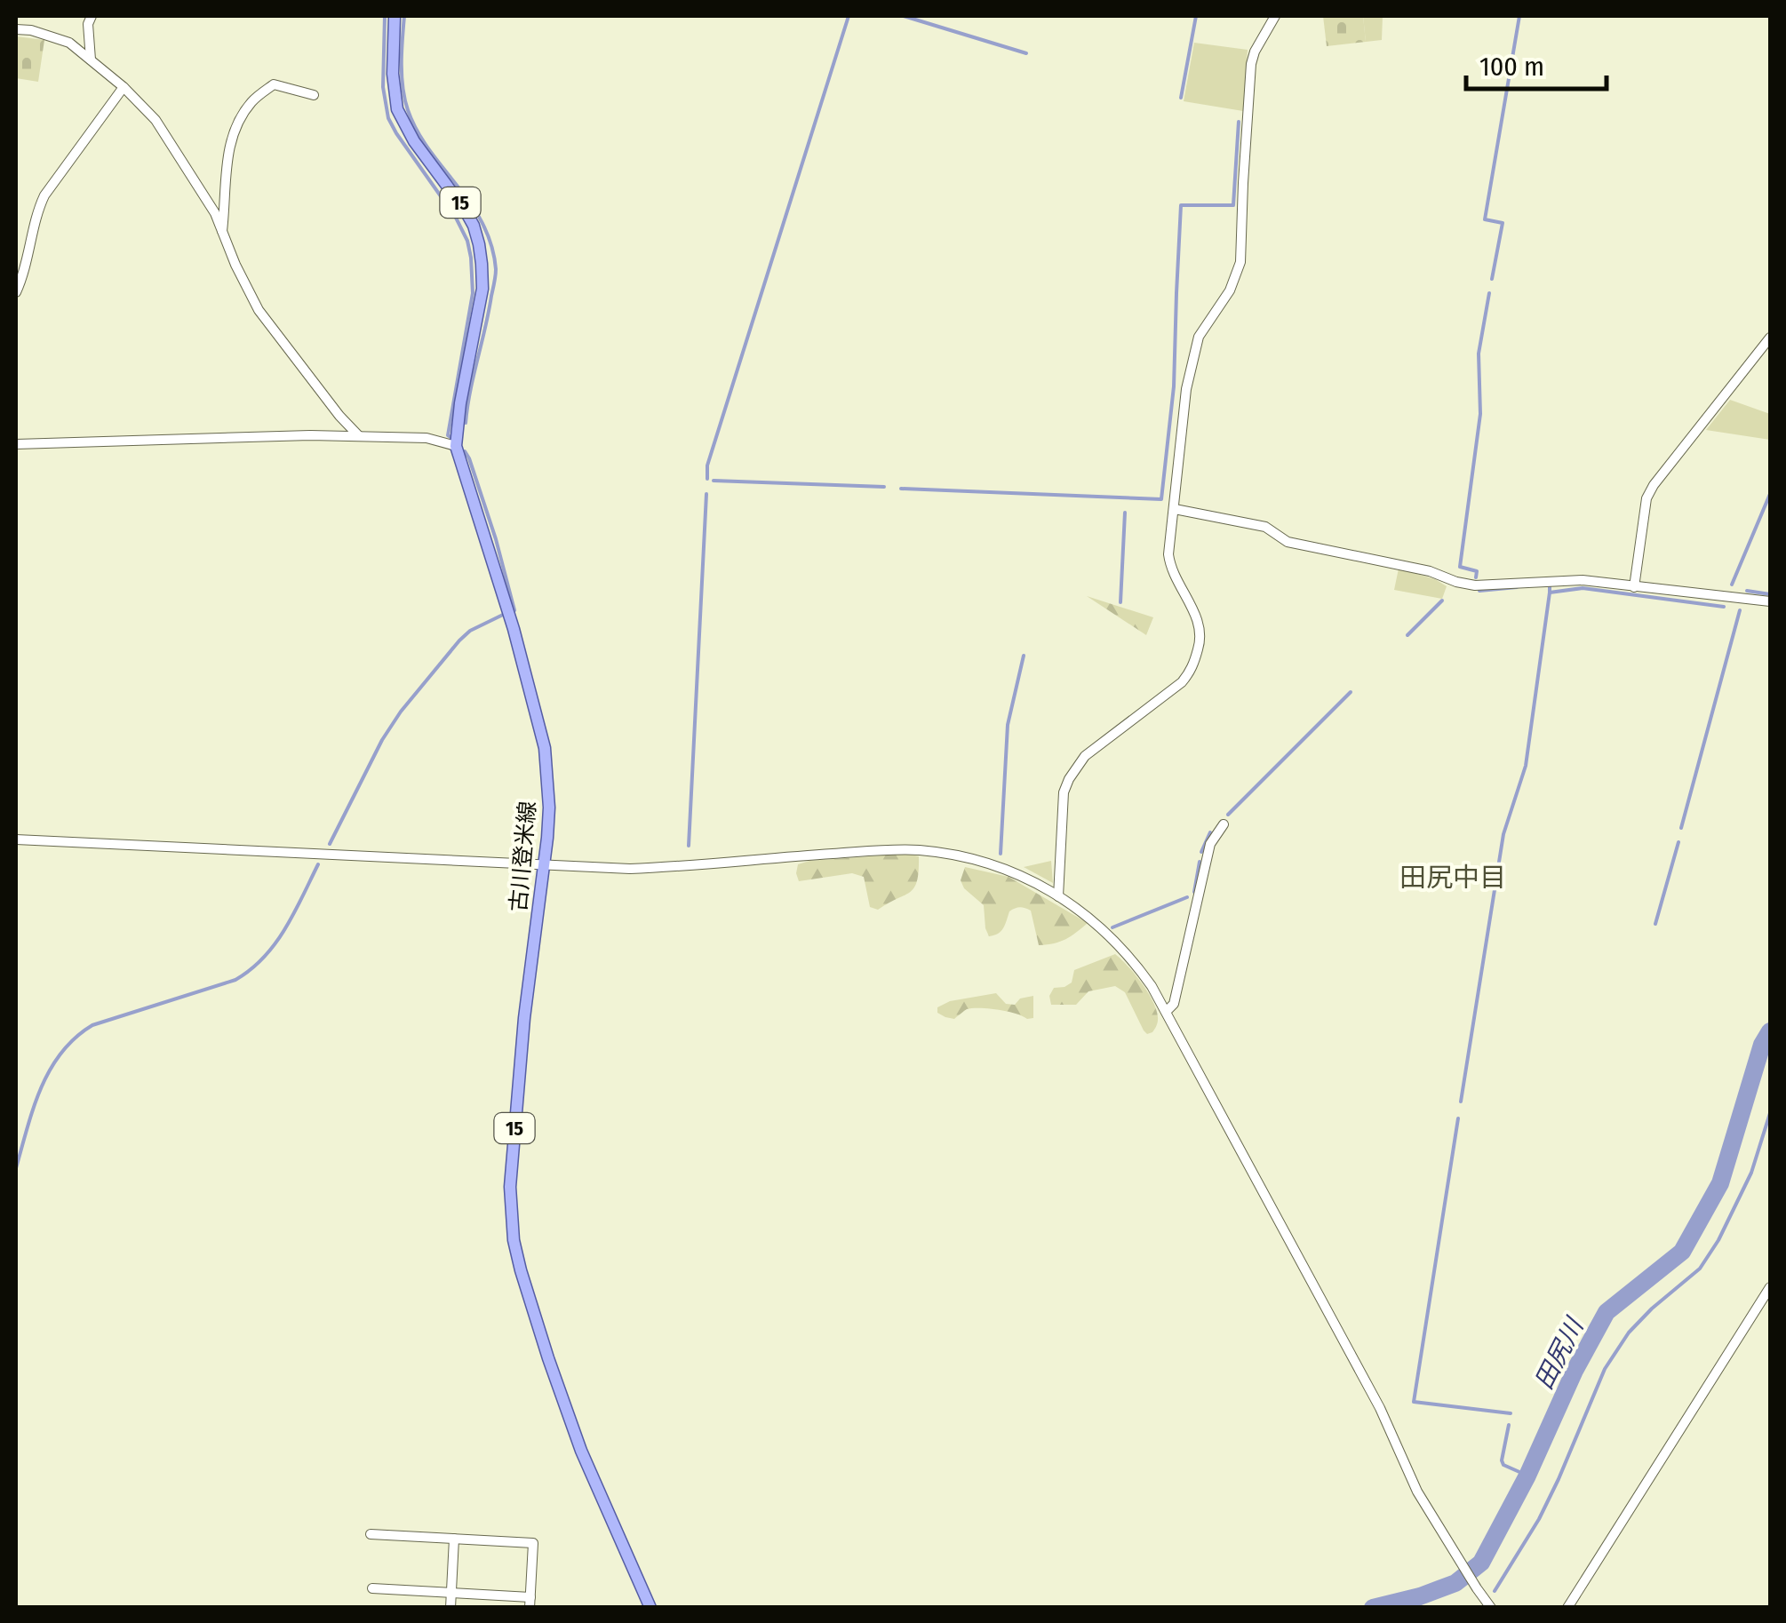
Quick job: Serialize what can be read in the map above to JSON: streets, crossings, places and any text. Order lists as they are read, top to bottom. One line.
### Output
{"streets":{"main road":["15","古川登米線"]},"districts":["田尻中目"],"water":["田尻川"],"scale_bar":"100 m"}
